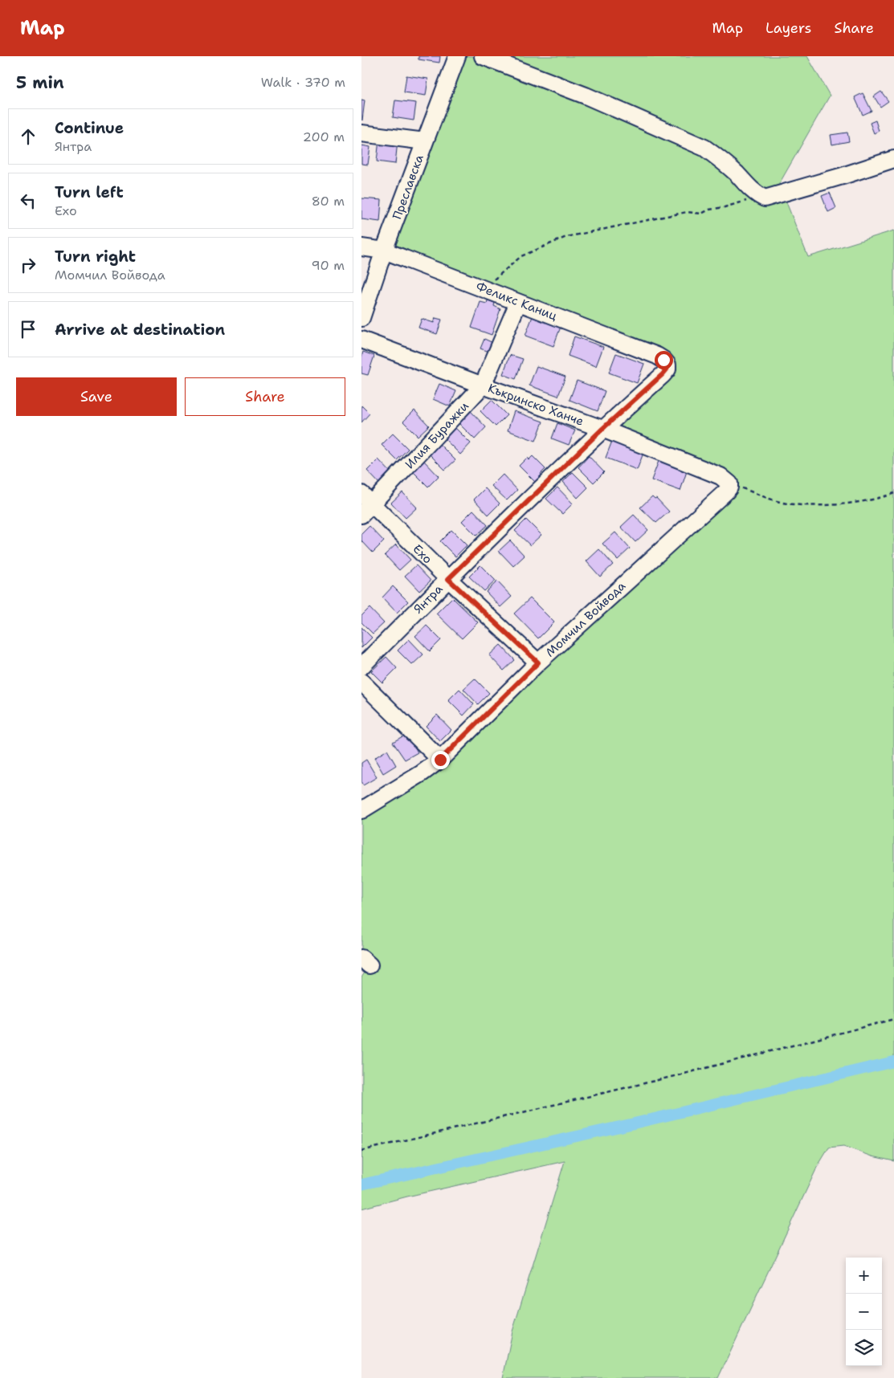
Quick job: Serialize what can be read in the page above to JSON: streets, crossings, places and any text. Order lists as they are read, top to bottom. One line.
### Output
{"streets":{"street":["Преславска","Феликс Каниц","Къкринско Ханче","Илия Буражки","Ехо","Янтра","Момчил Войвода"]},"crossings":[["Преславска","Феликс Каниц"],["Феликс Каниц","Илия Буражки"],["Феликс Каниц","Янтра"],["Къкринско Ханче","Илия Буражки"],["Къкринско Ханче","Янтра"],["Къкринско Ханче","Момчил Войвода"],["Илия Буражки","Ехо"],["Ехо","Янтра"],["Ехо","Момчил Войвода"]],"page":{"header":"Map","nav":["Map","Layers","Share"],"heading":["5 min","Walk · 370 m"],"list":[["Continue","Янтра","200 m"],["Turn left","Ехо","80 m"],["Turn right","Момчил Войвода","90 m"],"Arrive at destination"],"buttons":["Save","Share"],"map_buttons":["+","−"]}}
